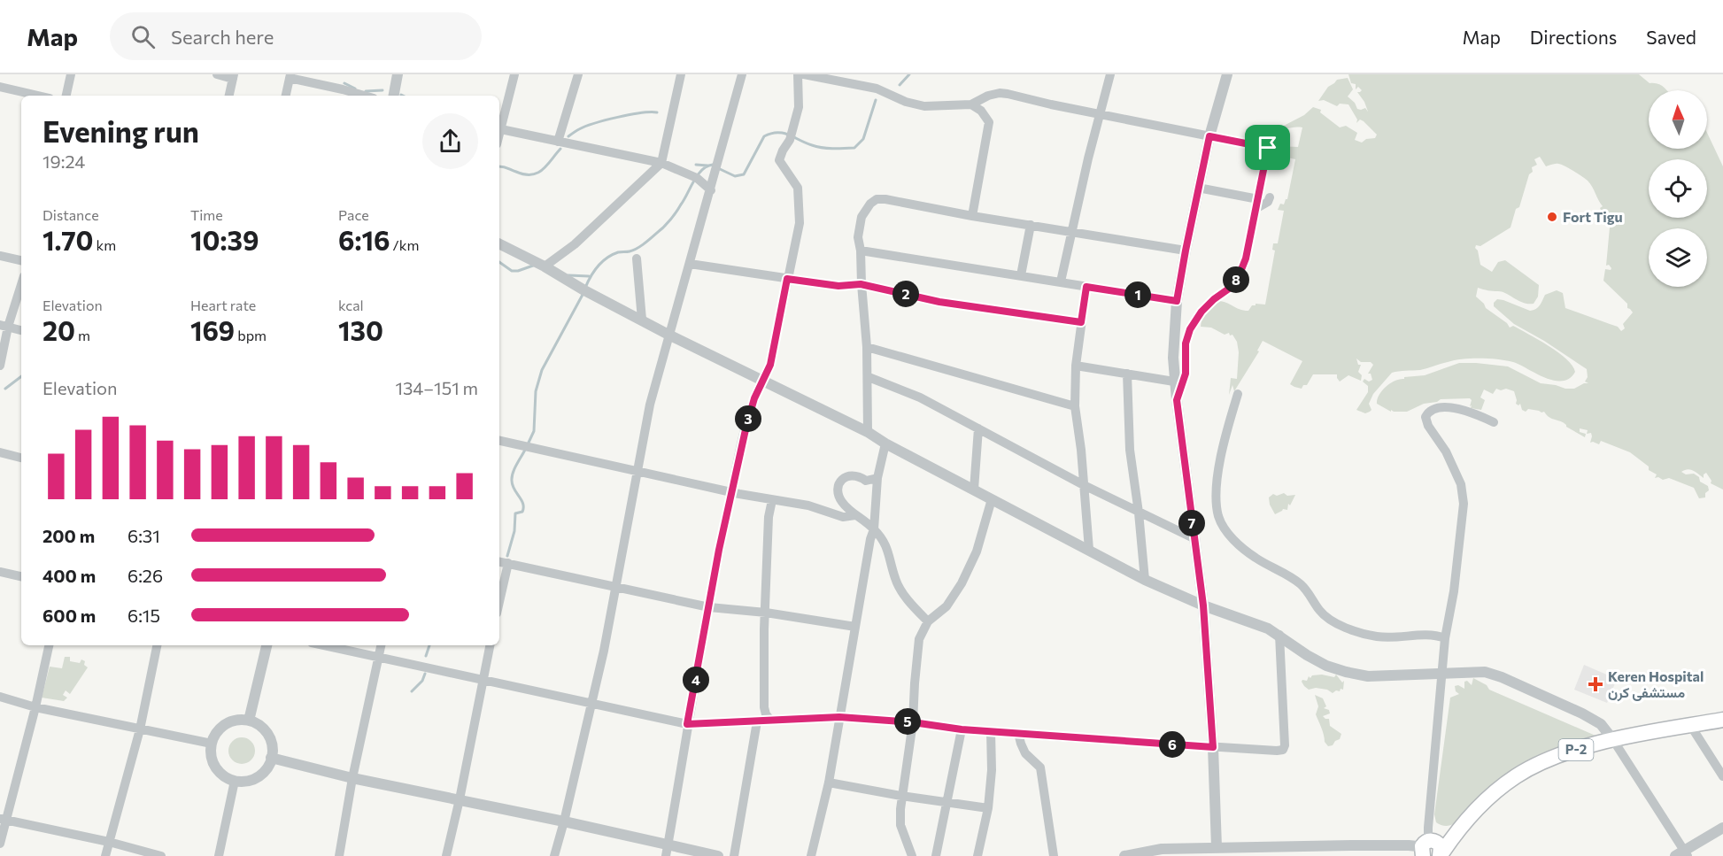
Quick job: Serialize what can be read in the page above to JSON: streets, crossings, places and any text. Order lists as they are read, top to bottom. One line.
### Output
{"streets":{"highway":["P-2"]},"places":{"other":["Fort Tigu"],"health":["Keren Hospital مستشفى كرن"]},"north":"top","page":{"header":"Map","search":"Search here","nav":["Map","Directions","Saved"],"heading":["Evening run","19:24"],"stats":[["Distance","1.70 km"],["Time","10:39"],["Pace","6:16 /km"],["Elevation","20 m"],["Heart rate","169 bpm"],["kcal","130"]],"pins":["8","2","1","3","7","4","5","6"],"chart":["Elevation","134–151 m"],"list":[{"name":"200 m","note":"6:31"},{"name":"400 m","note":"6:26"},{"name":"600 m","note":"6:15"}]}}
